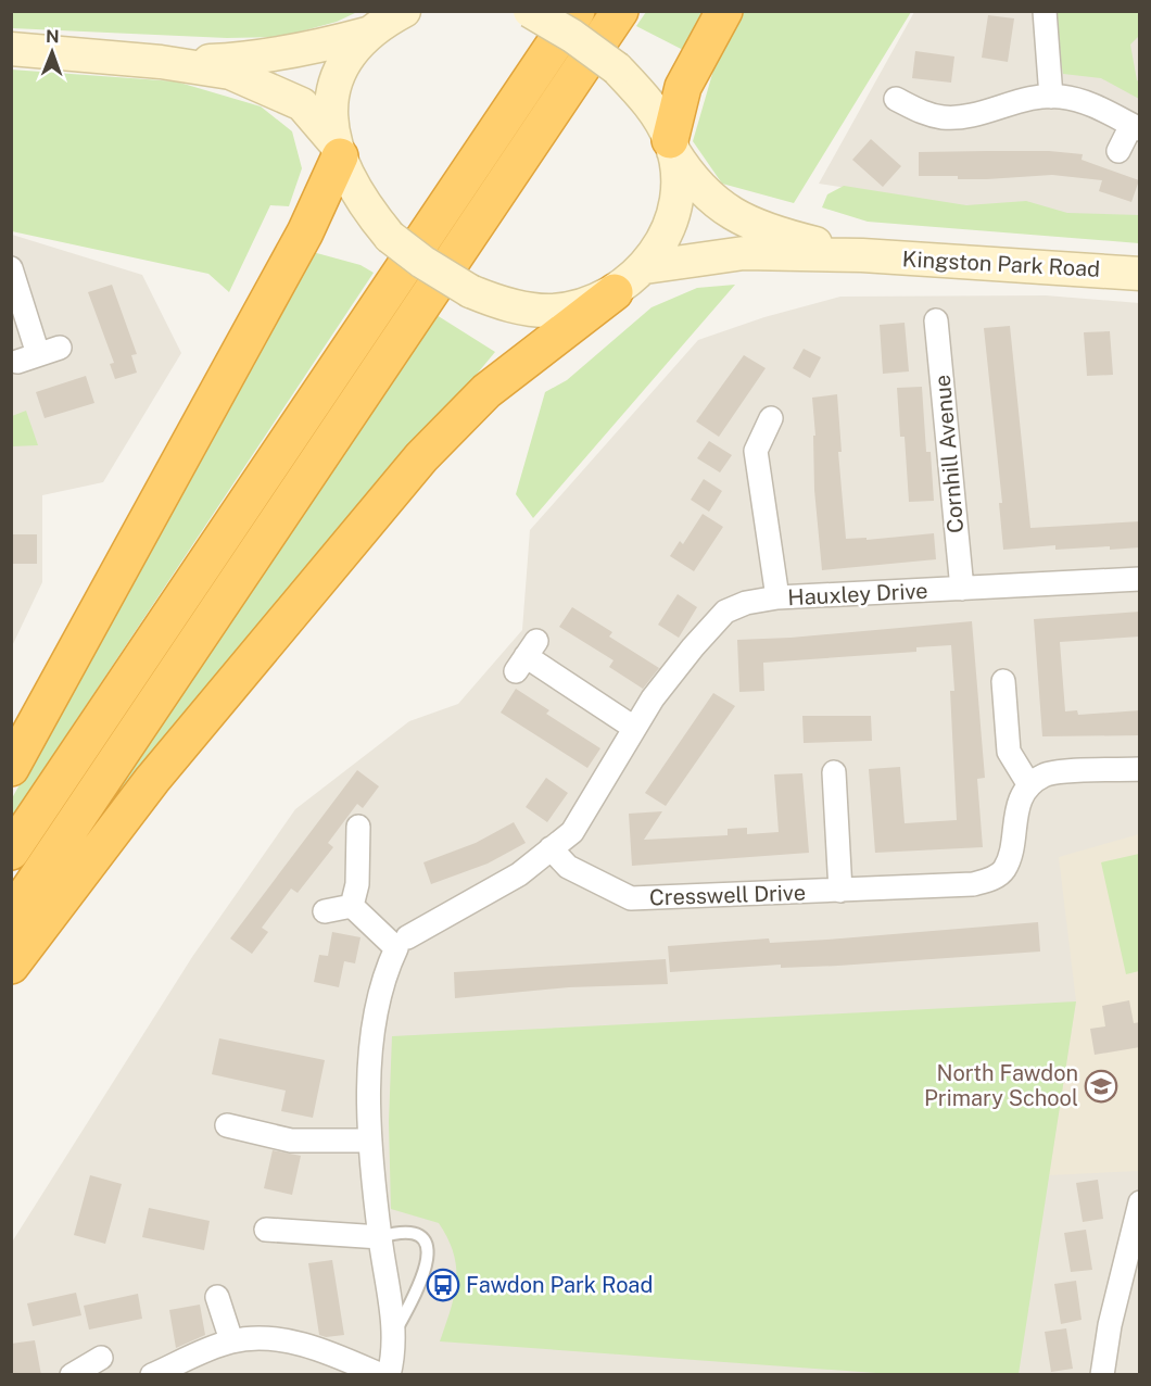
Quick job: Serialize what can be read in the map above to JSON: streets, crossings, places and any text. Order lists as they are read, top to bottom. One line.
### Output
{"streets":{"street":["Kingston Park Road","Cornhill Avenue","Hauxley Drive","Cresswell Drive"]},"crossings":[["Cornhill Avenue","Hauxley Drive"],["Hauxley Drive","Cresswell Drive"]],"places":{"school or university":["North Fawdon Primary School"],"bus stop":["Fawdon Park Road"]},"north":"top"}
